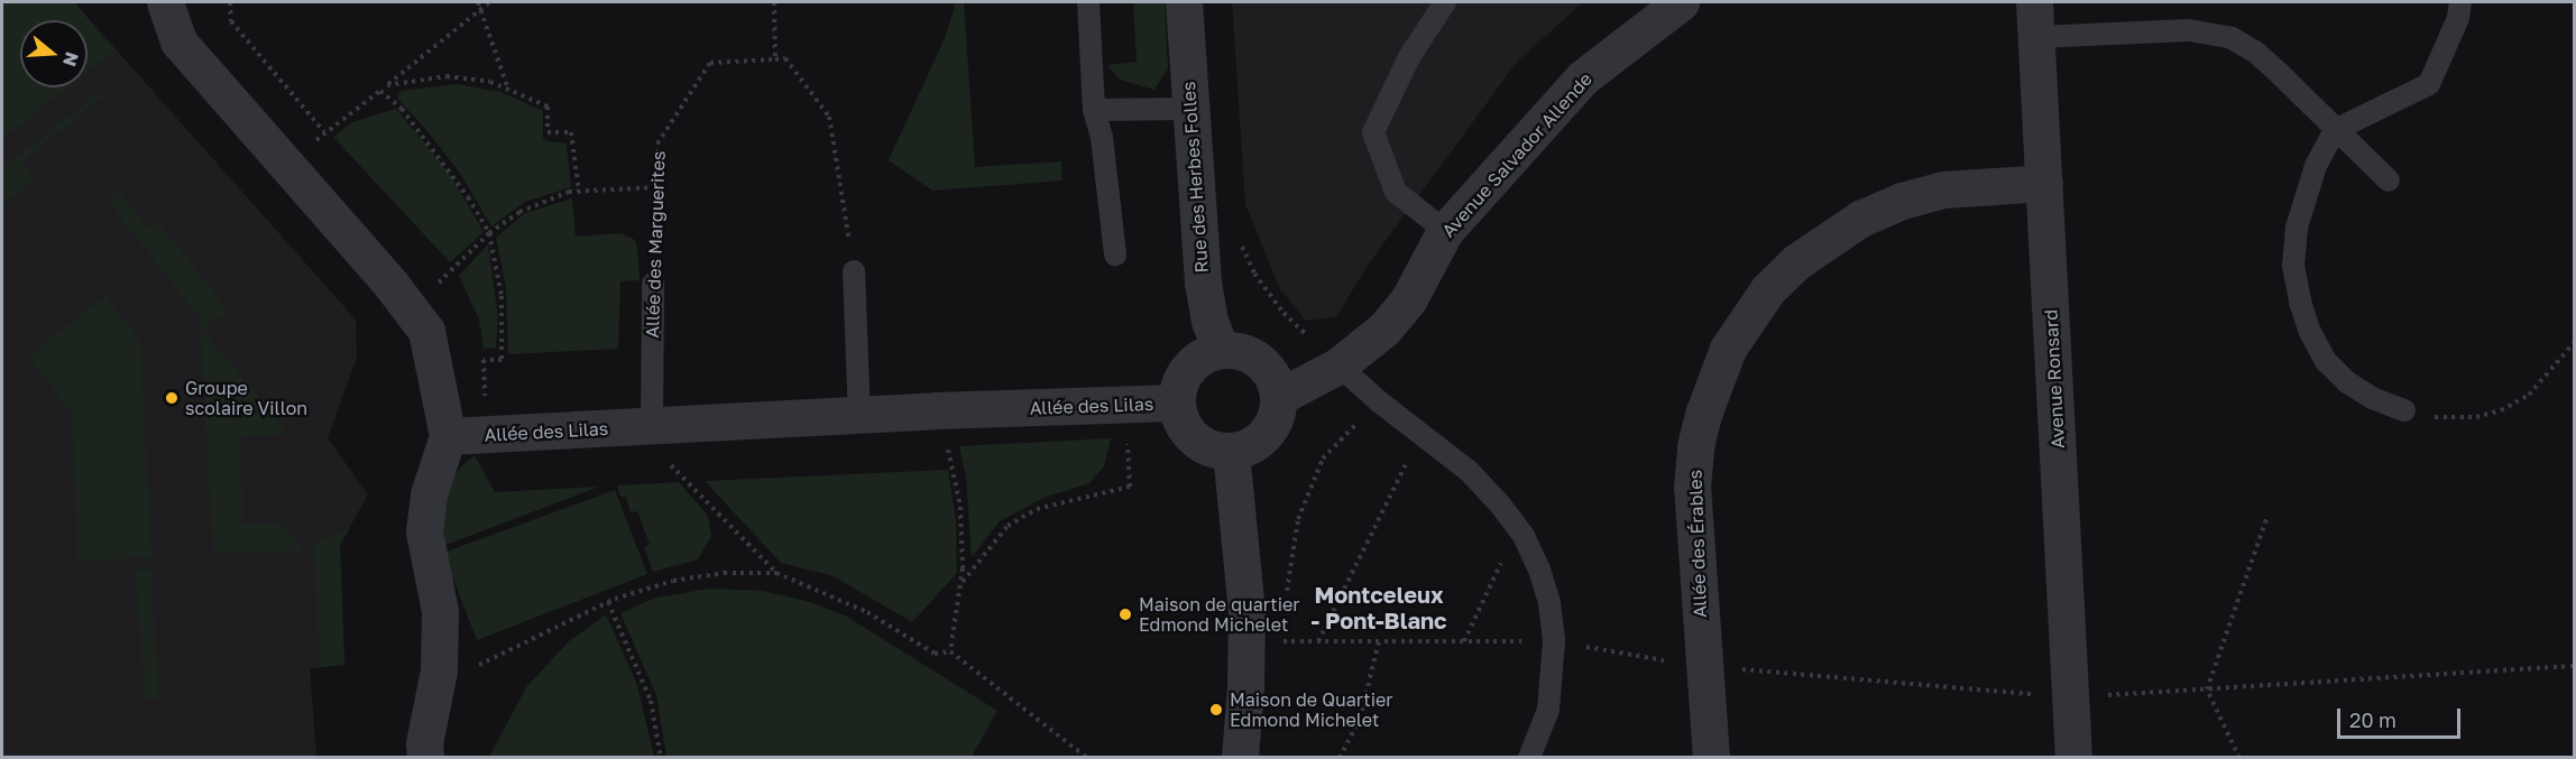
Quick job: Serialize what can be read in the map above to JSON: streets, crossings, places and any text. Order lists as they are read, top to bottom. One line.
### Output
{"streets":{"street":["Avenue Salvador Allende","Rue des Herbes Folles","Avenue Ronsard","Allée des Lilas","Allée des Érables"],"lane":["Allée des Marguerites"]},"crossings":[["Avenue Salvador Allende","Rue des Herbes Folles"],["Avenue Salvador Allende","Allée des Lilas"],["Rue des Herbes Folles","Allée des Lilas"],["Allée des Marguerites","Allée des Lilas"],["Avenue Ronsard","Allée des Érables"]],"districts":["Montceleux - Pont-Blanc"],"places":["Groupe scolaire Villon","Maison de quartier Edmond Michelet","Maison de Quartier Edmond Michelet"],"scale_bar":"20 m","north":"right"}
